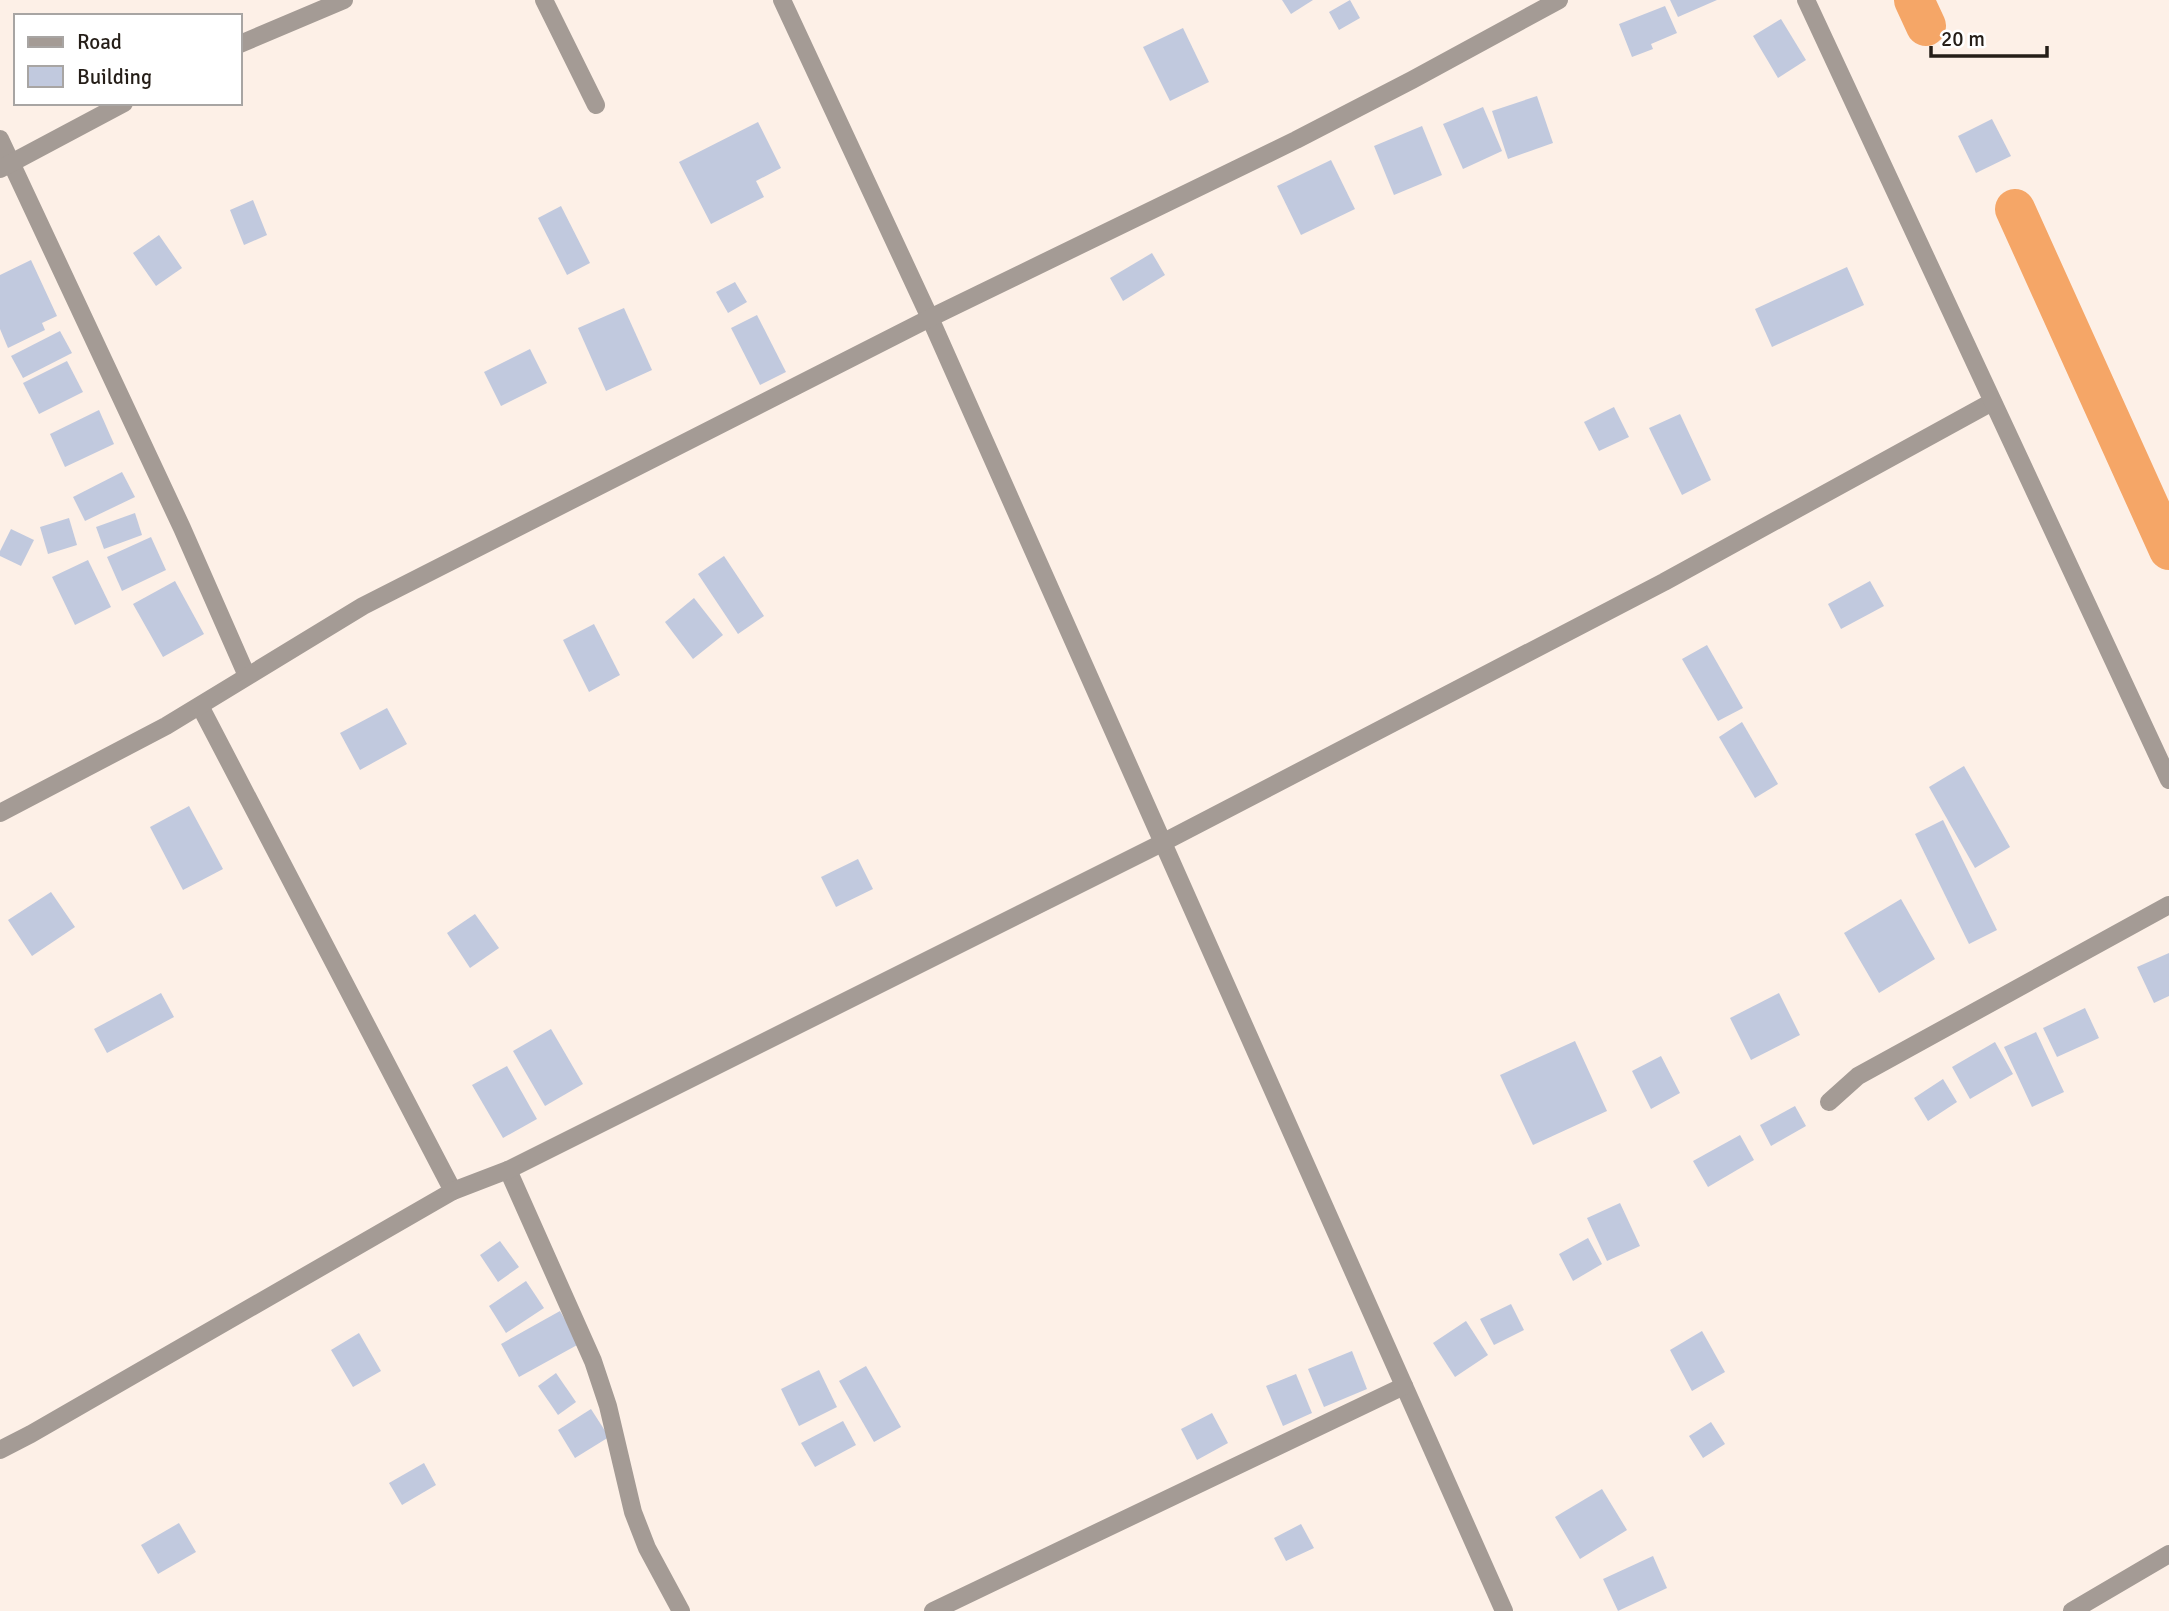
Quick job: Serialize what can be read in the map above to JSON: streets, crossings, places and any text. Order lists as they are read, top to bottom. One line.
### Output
{"legend":["Road","Building"],"scale_bar":"20 m"}
